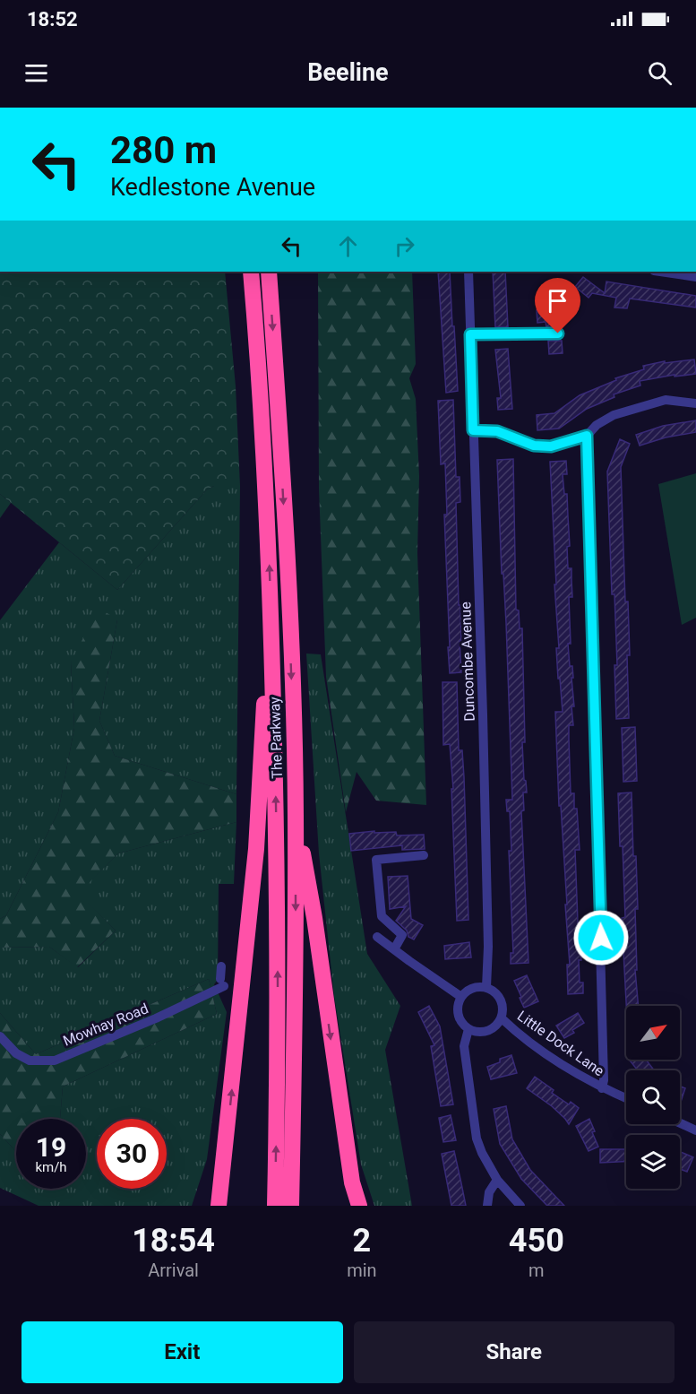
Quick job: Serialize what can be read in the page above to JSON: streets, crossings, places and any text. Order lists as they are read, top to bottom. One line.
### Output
{"streets":{"highway":["The Parkway"],"street":["Duncombe Avenue","Mowhay Road","Little Dock Lane"]},"crossings":[["Duncombe Avenue","Little Dock Lane"]],"north":"top right","page":{"status":"18:52","header":"Beeline","turn":["280 m","Kedlestone Avenue"],"speed":"19 km/h","limit":"30","eta":["18:54","Arrival","2","min","450","m"],"buttons":["Exit","Share"]}}
